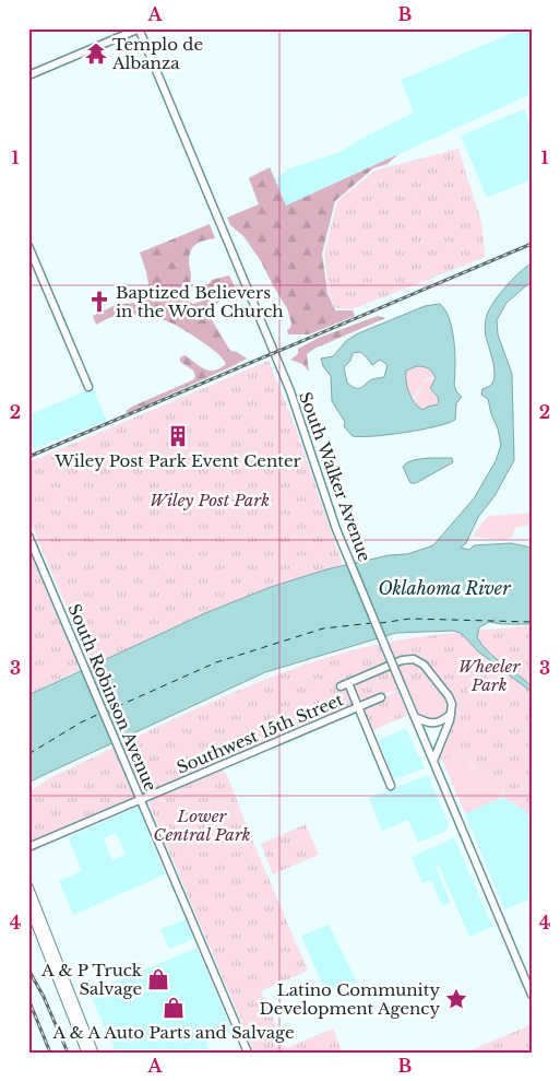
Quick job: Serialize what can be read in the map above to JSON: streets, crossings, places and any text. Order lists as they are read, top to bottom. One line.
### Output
{"streets":{"main road":["South Walker Avenue","South Robinson Avenue","Southwest 15th Street"]},"crossings":[["South Robinson Avenue","Southwest 15th Street"]],"water":["Oklahoma River"],"parks":["Wiley Post Park","Wheeler Park","Lower Central Park"],"places":{"temple":["Templo de Albanza"],"church":["Baptized Believers in the Word Church"],"building":["Wiley Post Park Event Center"],"shop":["A & P Truck Salvage","A & A Auto Parts and Salvage"],"place":["Latino Community Development Agency"]},"grid":{"columns":["A","B"],"rows":["1","2","3","4"]}}
